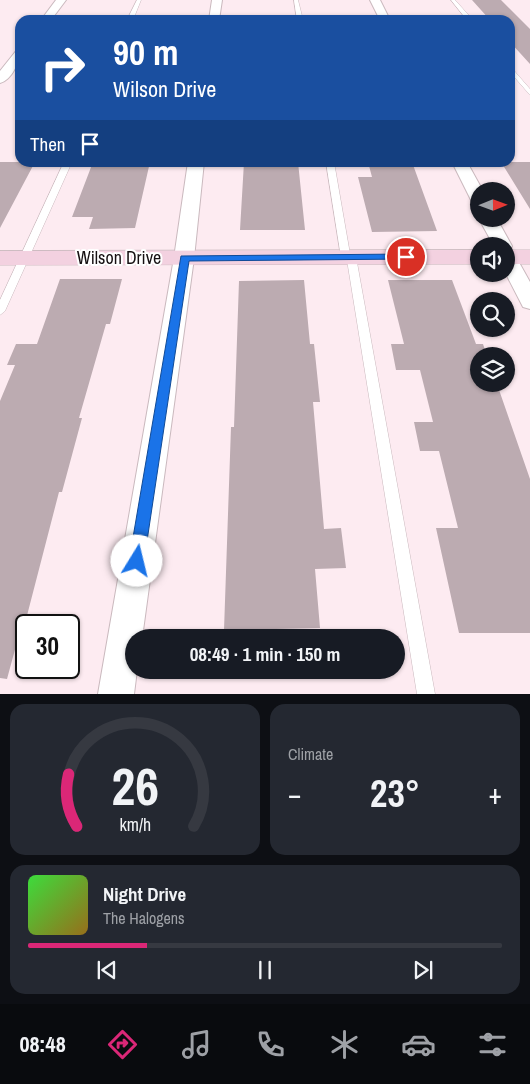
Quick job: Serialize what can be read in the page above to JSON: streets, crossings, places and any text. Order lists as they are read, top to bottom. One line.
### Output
{"streets":{"street":["Wilson Drive"]},"north":"right","page":{"turn":["90 m","Wilson Drive"],"then":"Then","limit":"30","trip":"08:49 · 1 min · 150 m","tile":"Climate","heat":["−","23°","+"],"song":["Night Drive","The Halogens"],"tabs":"08:48","gauge":["26","km/h"]}}
